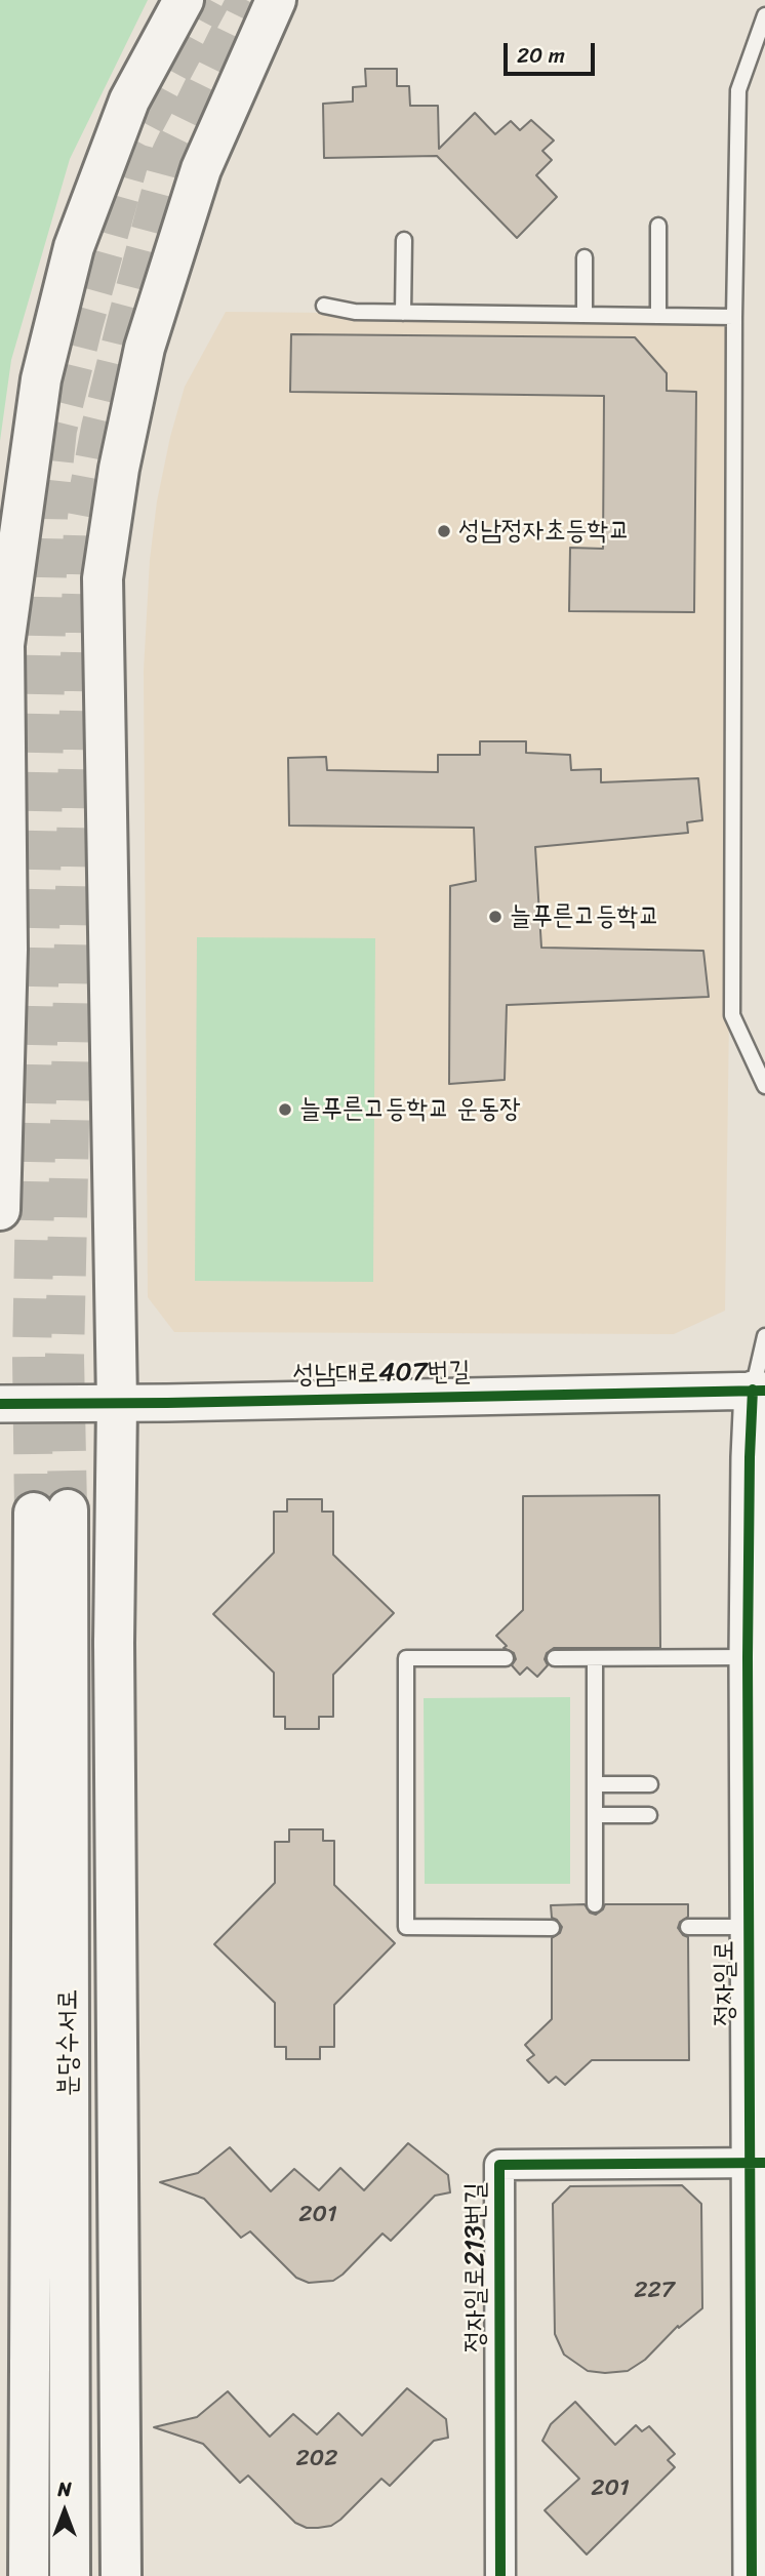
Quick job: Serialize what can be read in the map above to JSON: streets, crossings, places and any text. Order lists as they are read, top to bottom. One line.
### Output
{"streets":{"main road":["분당수서로"],"street":["성남대로407번길","정자일로","정자일로213번길"]},"crossings":[["성남대로407번길","정자일로"],["정자일로","정자일로213번길"]],"places":["성남정자초등학교","늘푸른고등학교","늘푸른고등학교 운동장"],"house_numbers":["201","227","202","201"],"scale_bar":"20 m","north":"top"}
